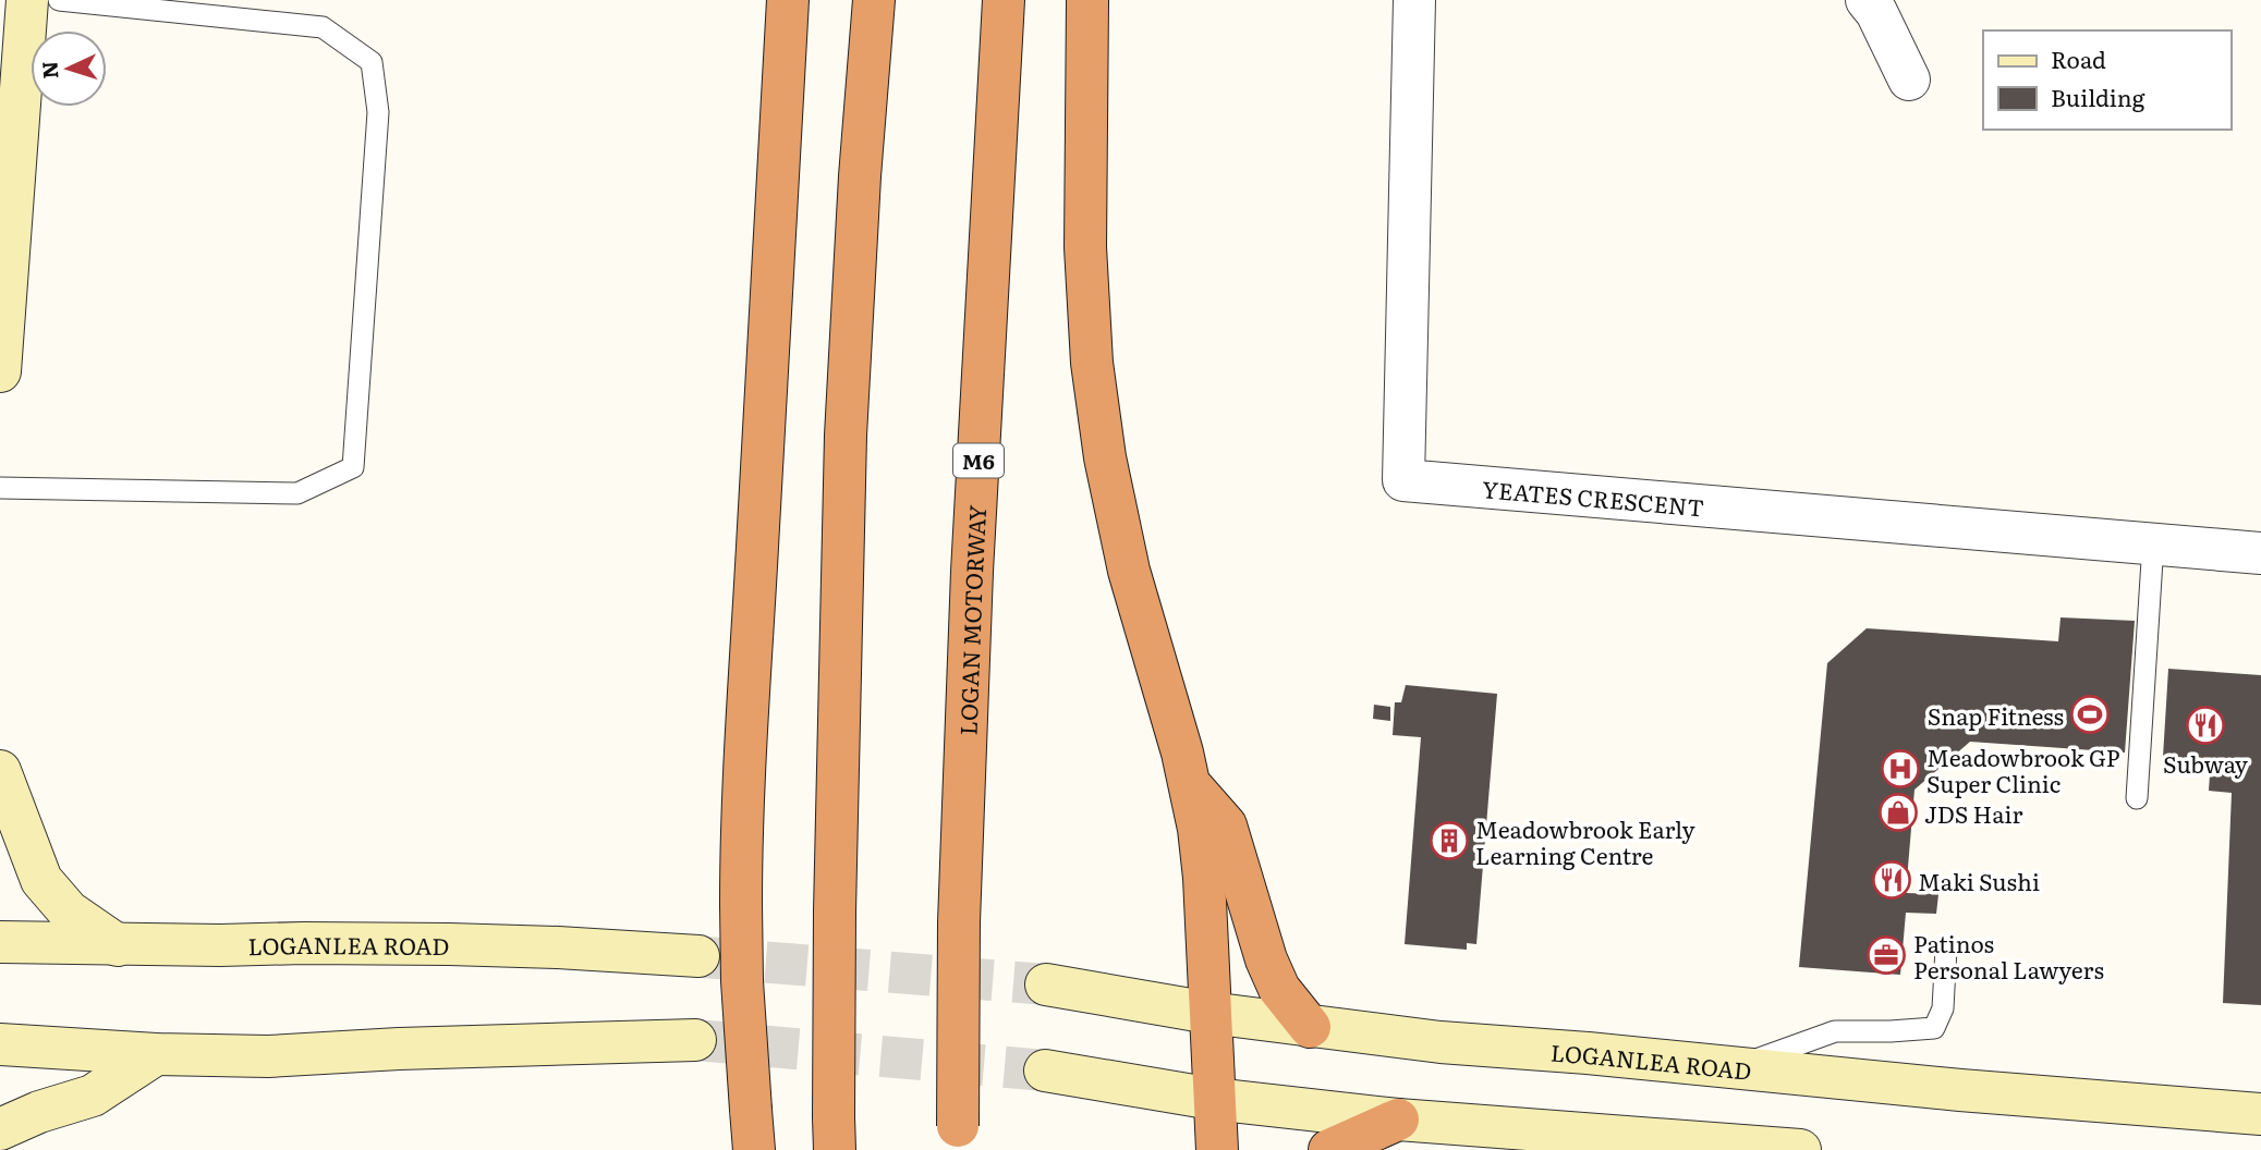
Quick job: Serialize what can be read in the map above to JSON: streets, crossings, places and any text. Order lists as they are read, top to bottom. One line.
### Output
{"streets":{"highway":["M6","LOGAN MOTORWAY"],"main road":["LOGANLEA ROAD"],"street":["YEATES CRESCENT"]},"places":{"sports":["Snap Fitness"],"restaurant":["Subway","Maki Sushi"],"hospital":["Meadowbrook GP Super Clinic"],"shop":["JDS Hair"],"building":["Meadowbrook Early Learning Centre"],"office":["Patinos Personal Lawyers"]},"legend":["Road","Building"],"north":"left"}
